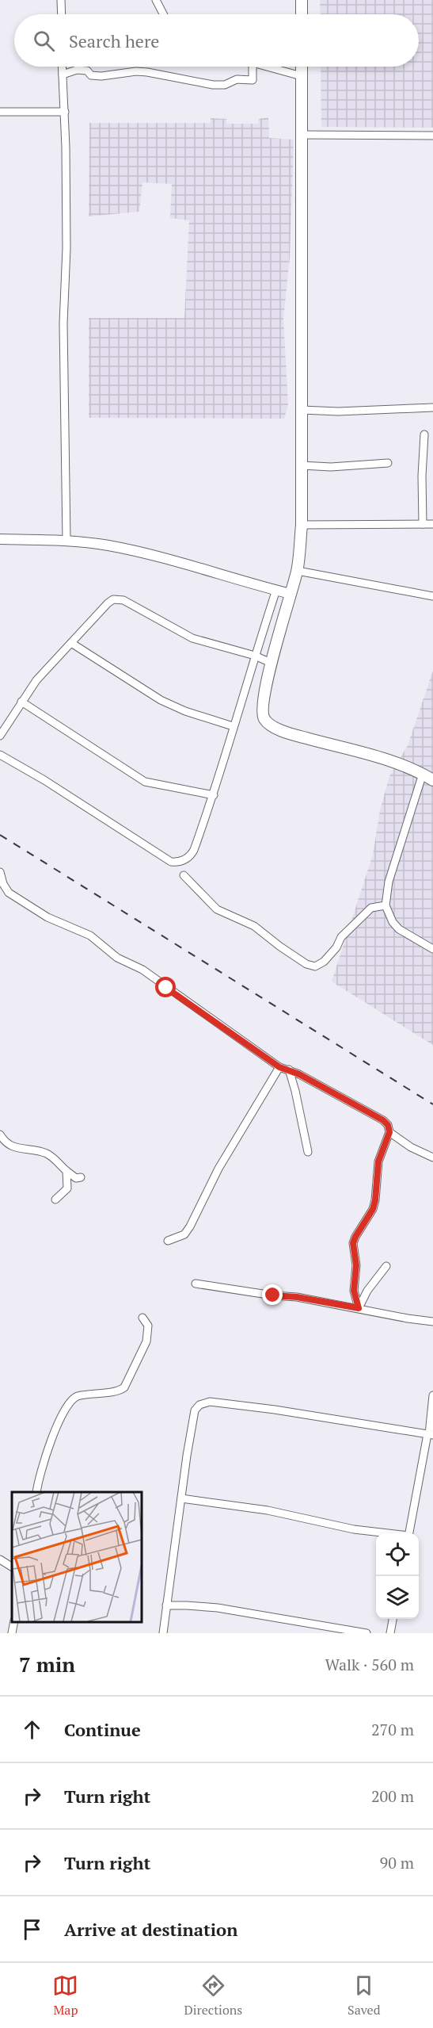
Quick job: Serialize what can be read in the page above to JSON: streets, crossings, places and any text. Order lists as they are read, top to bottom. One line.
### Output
{"page":{"search":"Search here","heading":["7 min","Walk · 560 m"],"list":[["Continue","270 m"],["Turn right","200 m"],["Turn right","90 m"],"Arrive at destination"],"nav":["Map","Directions","Saved"]}}
